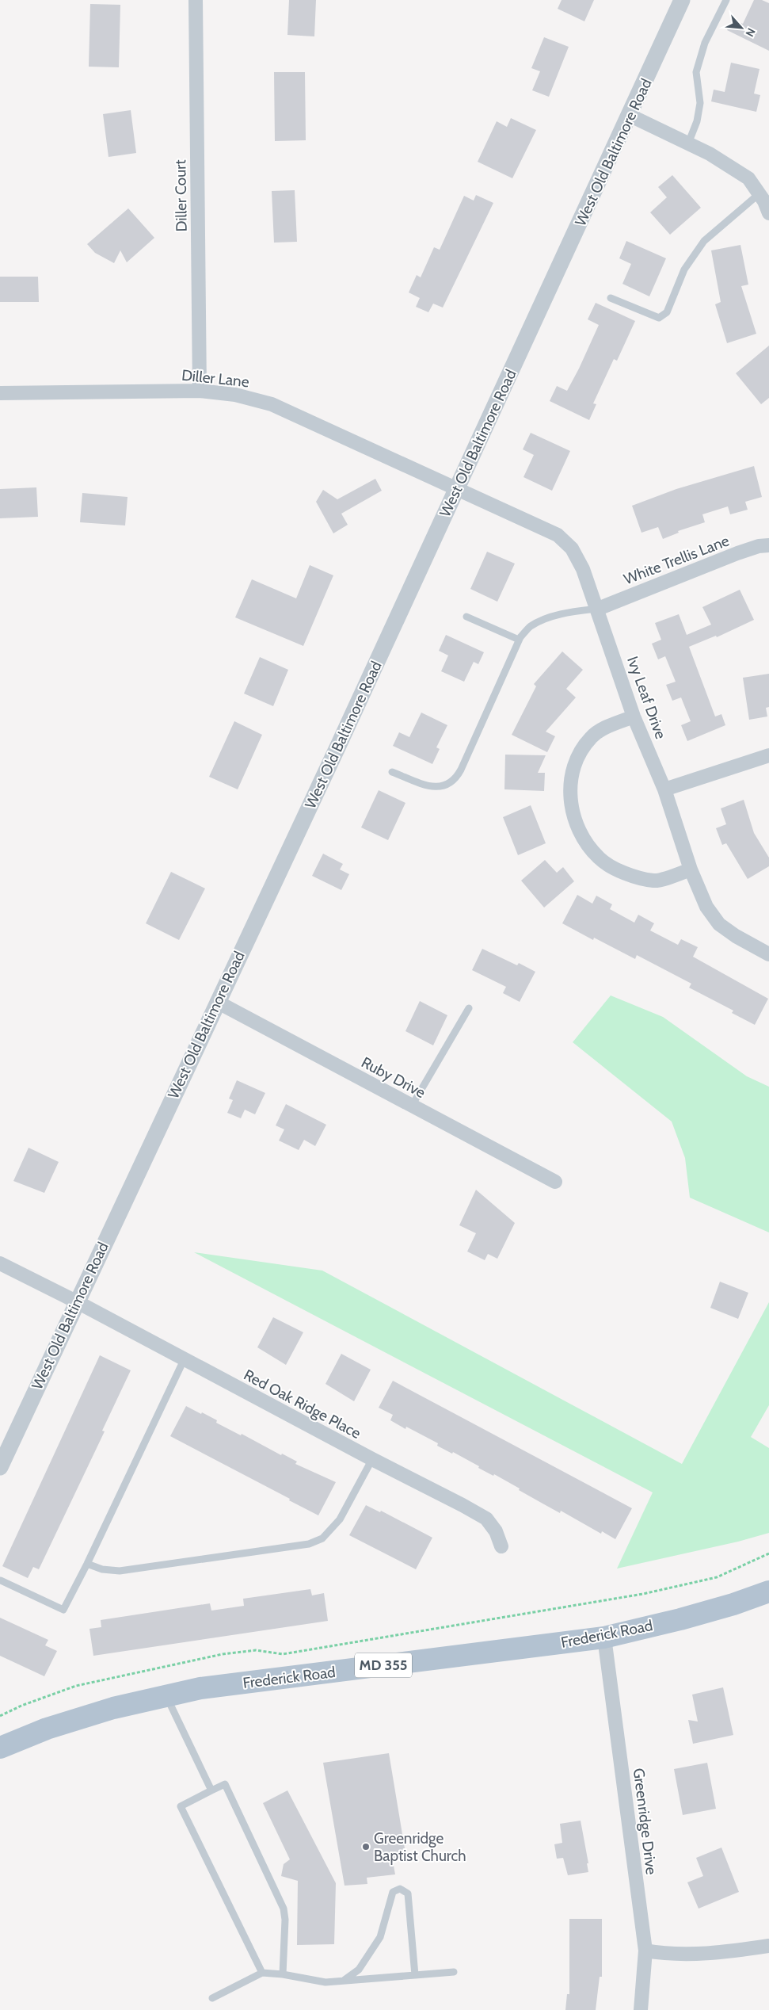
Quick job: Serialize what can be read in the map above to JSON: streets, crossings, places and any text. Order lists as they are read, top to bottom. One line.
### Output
{"streets":{"main road":["Frederick Road","MD 355"],"street":["West Old Baltimore Road","Diller Court","Diller Lane","White Trellis Lane","Ivy Leaf Drive","Ruby Drive","Red Oak Ridge Place","Greenridge Drive"]},"crossings":[["West Old Baltimore Road","Diller Lane"],["West Old Baltimore Road","Ivy Leaf Drive"],["West Old Baltimore Road","Ruby Drive"],["West Old Baltimore Road","Red Oak Ridge Place"],["Diller Court","Diller Lane"],["Diller Lane","Ivy Leaf Drive"],["White Trellis Lane","Ivy Leaf Drive"],["Frederick Road","Greenridge Drive"]],"places":["Greenridge Baptist Church"],"north":"bottom right"}
